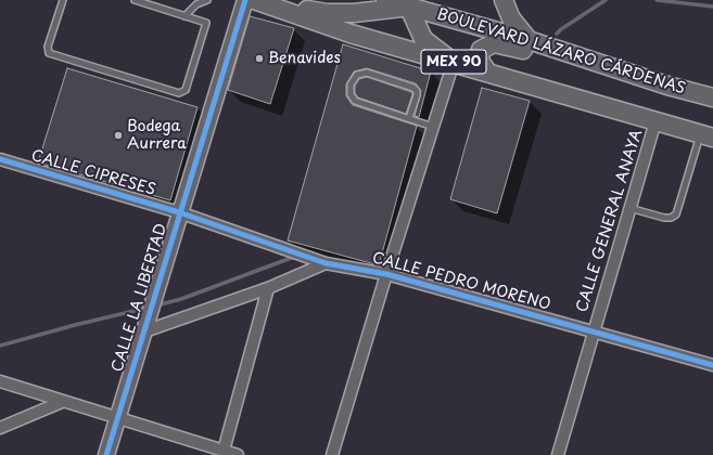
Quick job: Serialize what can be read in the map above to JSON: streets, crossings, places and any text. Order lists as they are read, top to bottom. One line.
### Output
{"streets":{"main road":["BOULEVARD LÁZARO CÁRDENAS","MEX 90"],"street":["CALLE CIPRESES","CALLE GENERAL ANAYA","CALLE PEDRO MORENO","CALLE LA LIBERTAD"]},"crossings":[["BOULEVARD LÁZARO CÁRDENAS","MEX 90"],["MEX 90","CALLE GENERAL ANAYA"],["CALLE CIPRESES","CALLE PEDRO MORENO"],["CALLE CIPRESES","CALLE LA LIBERTAD"],["CALLE GENERAL ANAYA","CALLE PEDRO MORENO"],["CALLE PEDRO MORENO","CALLE LA LIBERTAD"]],"places":["Benavides","Bodega Aurrera"]}
